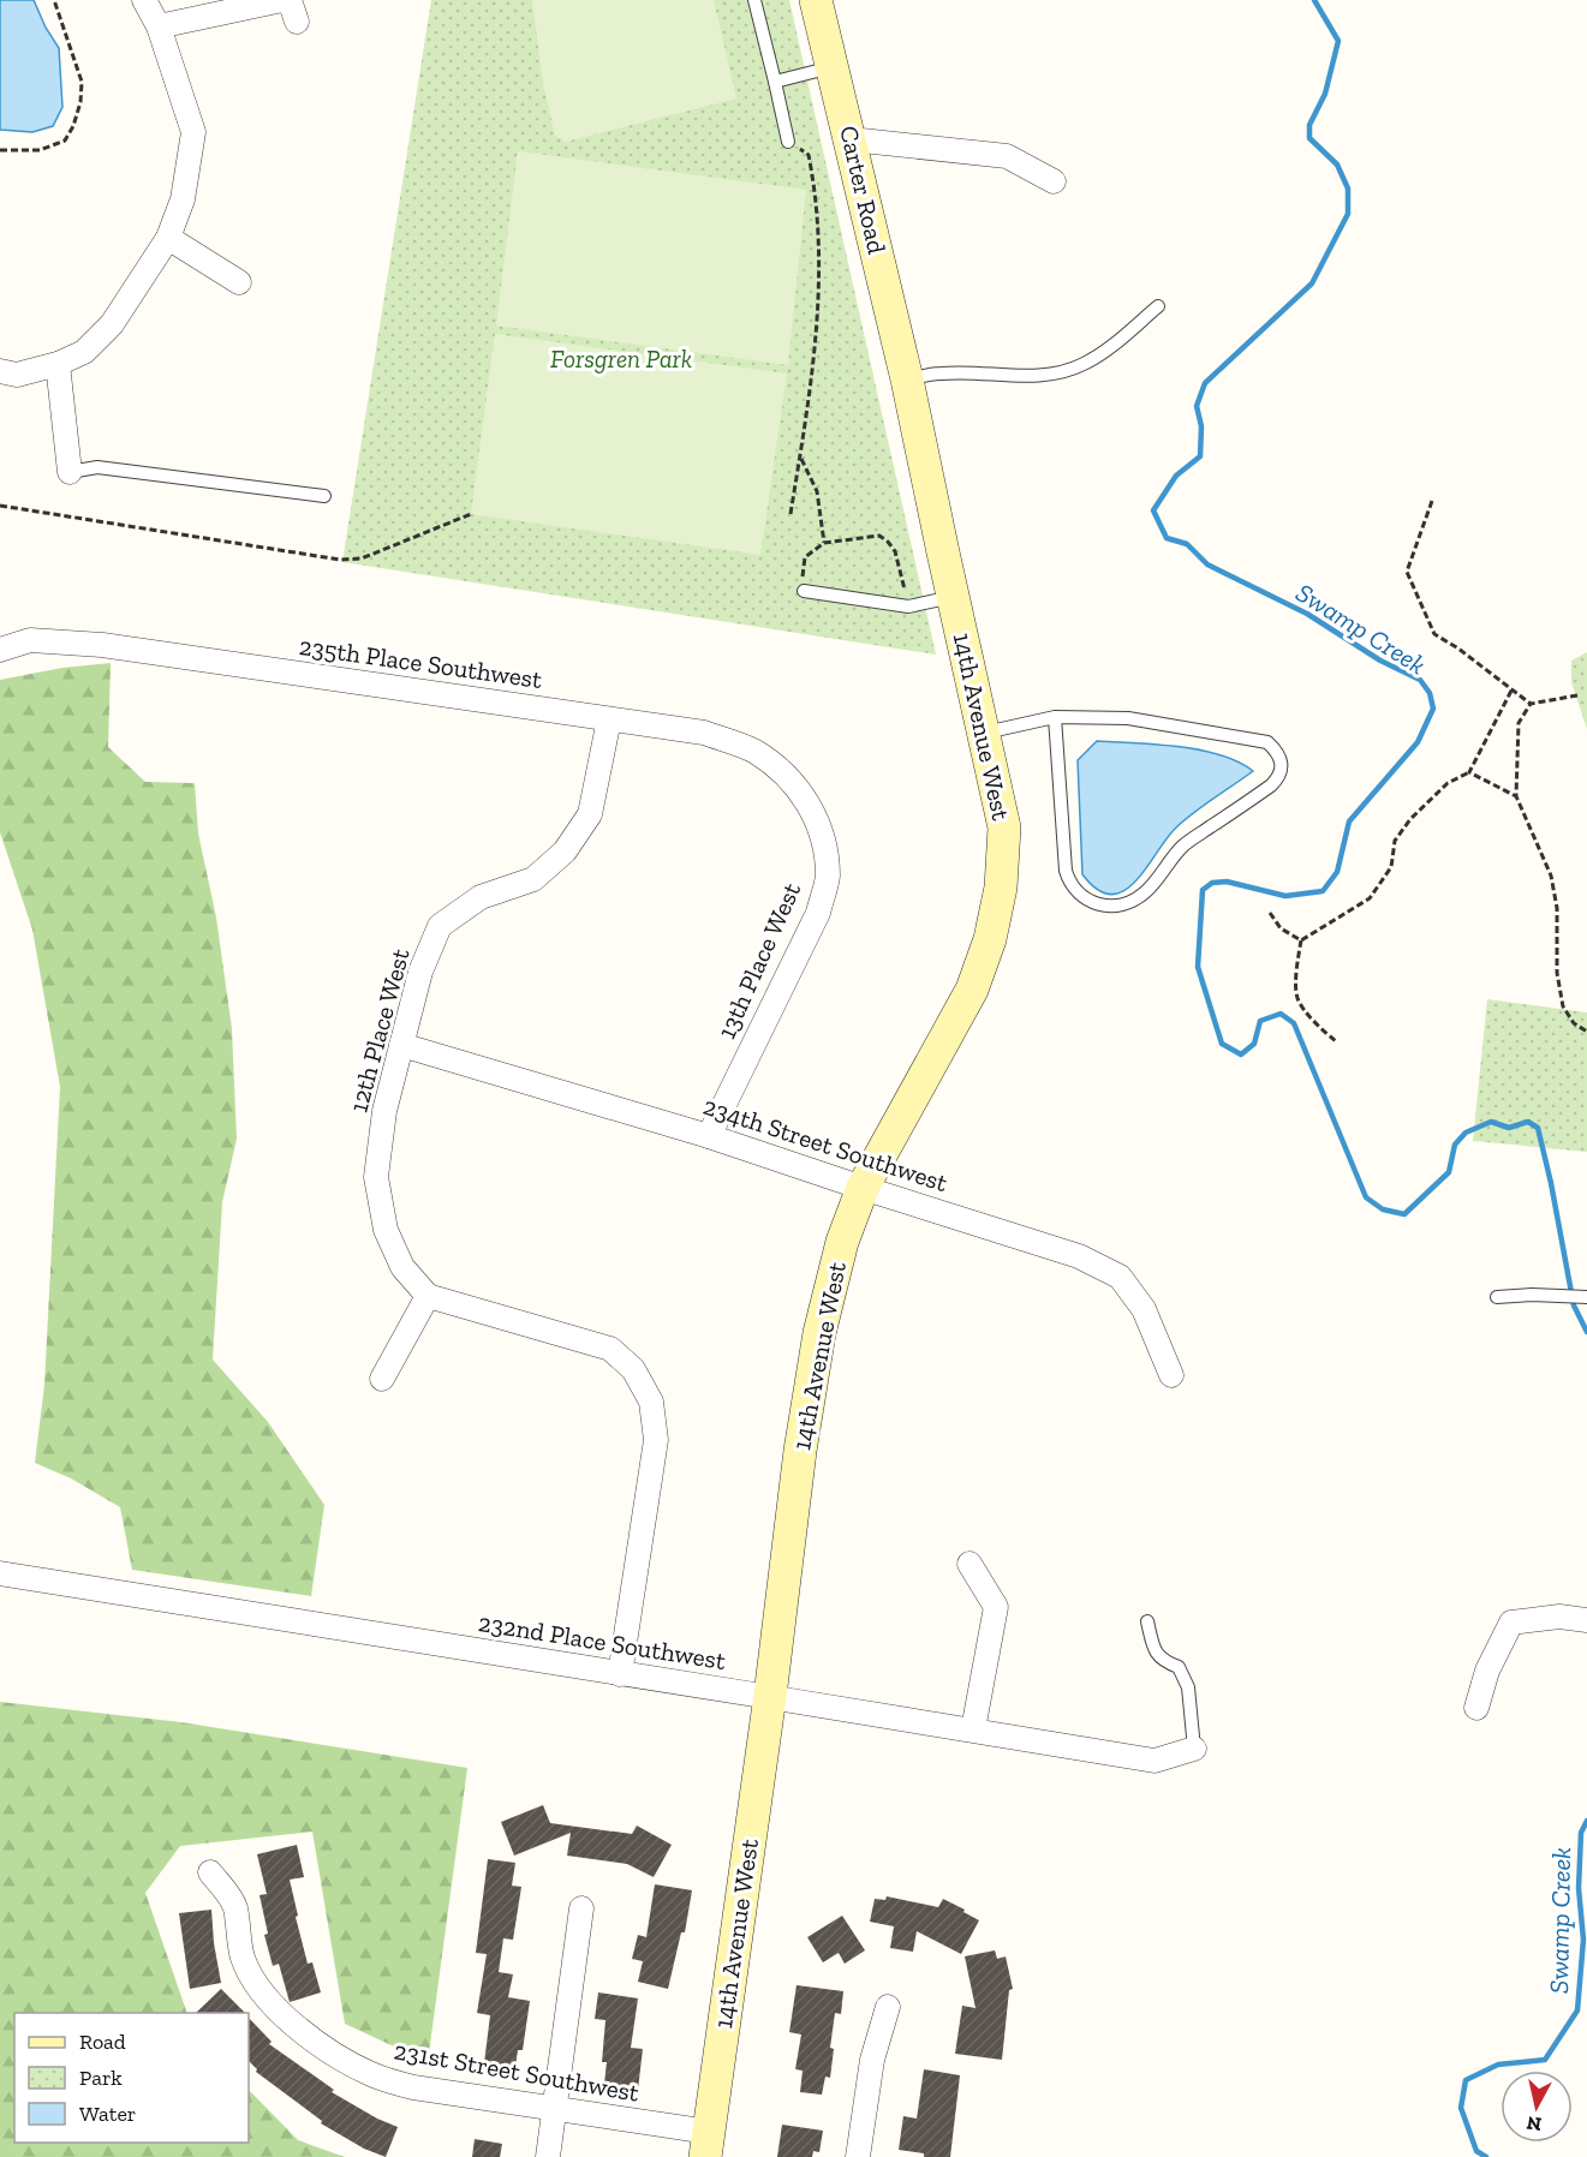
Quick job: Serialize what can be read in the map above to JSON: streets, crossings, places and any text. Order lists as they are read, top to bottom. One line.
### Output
{"streets":{"street":["Carter Road","235th Place Southwest","14th Avenue West","13th Place West","12th Place West","234th Street Southwest","232nd Place Southwest","231st Street Southwest"]},"crossings":[["Carter Road","14th Avenue West"],["235th Place Southwest","13th Place West"],["235th Place Southwest","12th Place West"],["14th Avenue West","234th Street Southwest"],["14th Avenue West","232nd Place Southwest"],["14th Avenue West","231st Street Southwest"],["13th Place West","234th Street Southwest"],["12th Place West","234th Street Southwest"]],"water":["Swamp Creek"],"parks":["Forsgren Park"],"legend":["Road","Park","Water"],"north":"bottom"}
